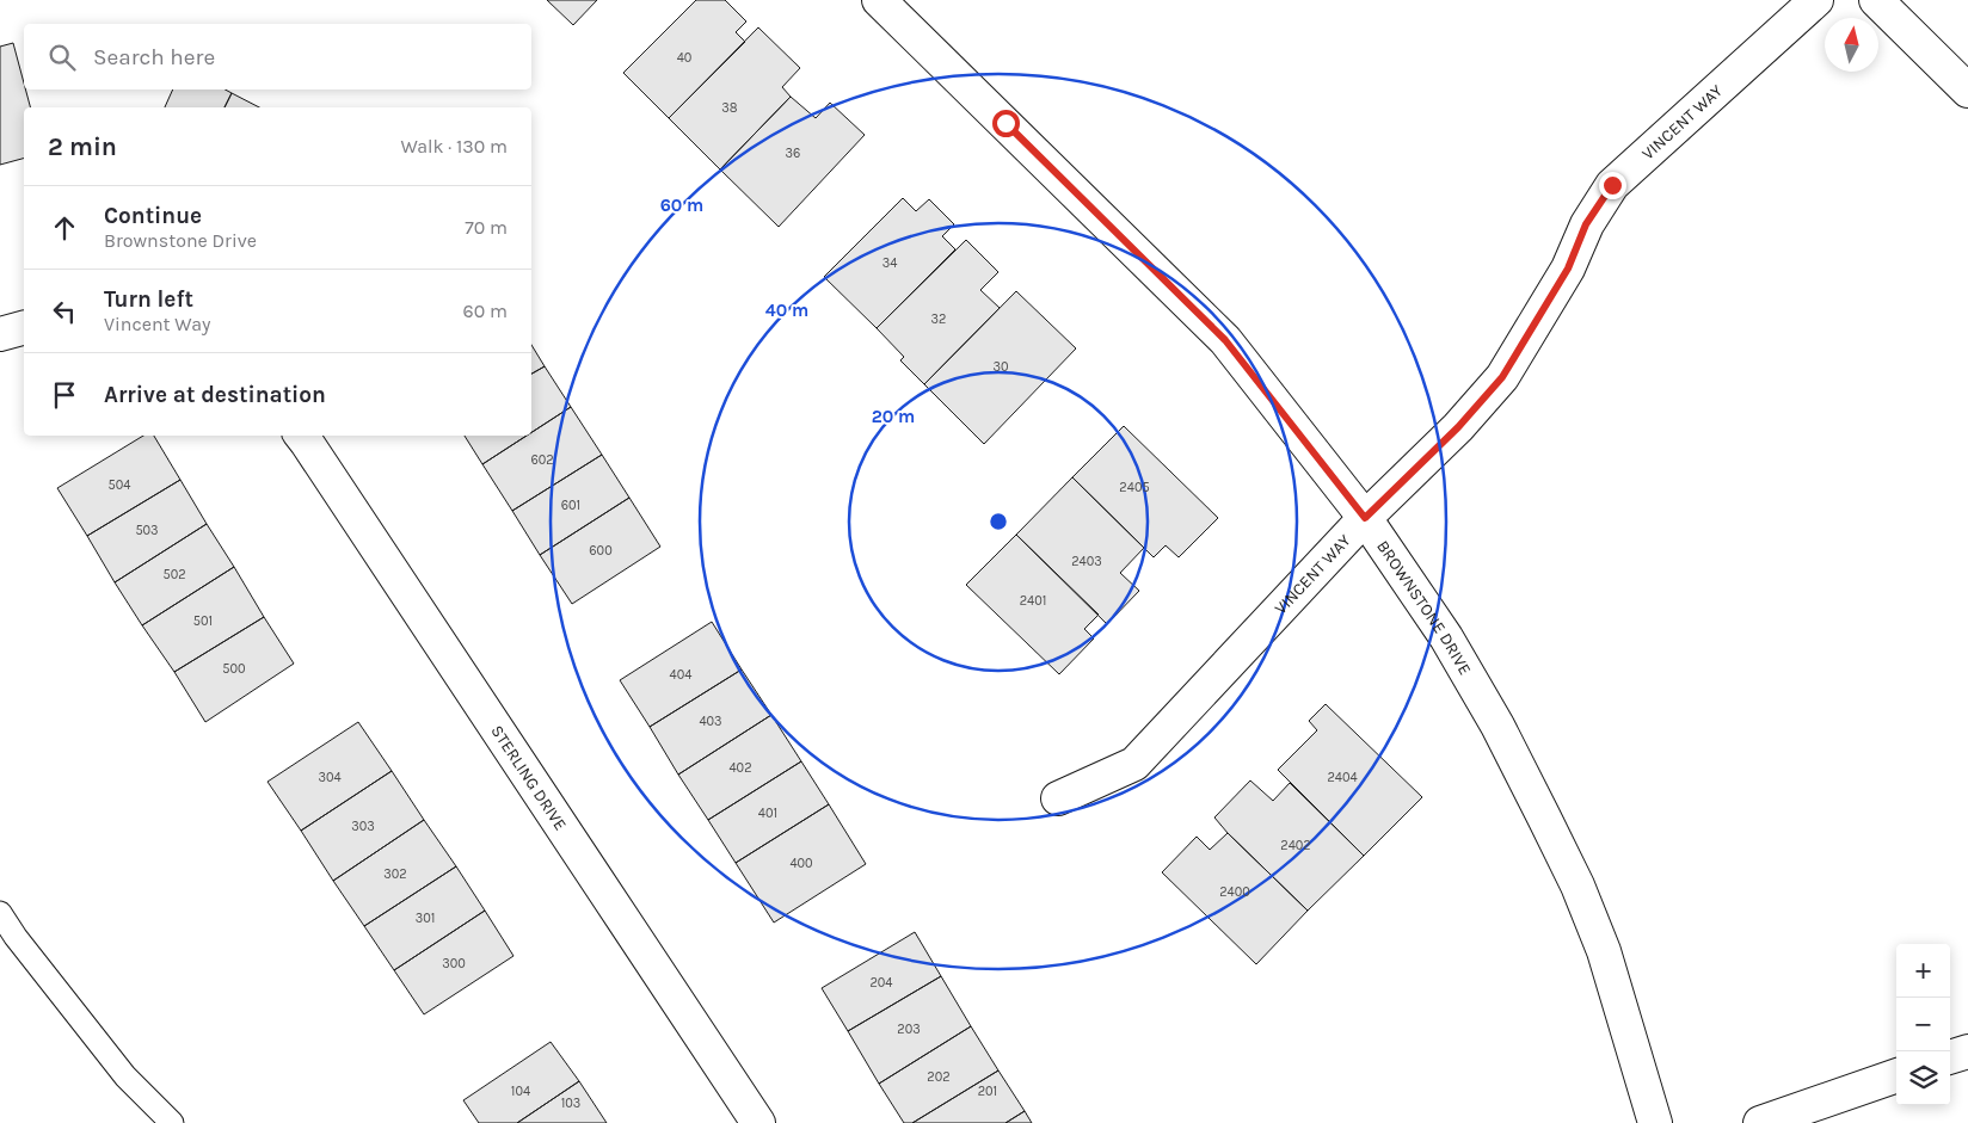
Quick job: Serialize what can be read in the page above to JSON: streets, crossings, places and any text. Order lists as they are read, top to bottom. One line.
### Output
{"streets":{"street":["VINCENT WAY","BROWNSTONE DRIVE","STERLING DRIVE"]},"crossings":[["VINCENT WAY","BROWNSTONE DRIVE"]],"house_numbers":["40","38","36","34","32","30","602","504","2405","601","503","600","2403","502","2401","501","500","404","403","402","304","2404","401","303","2402","400","302","2400","301","300","204","203","202","104","201","103"],"north":"top","page":{"search":"Search here","heading":["2 min","Walk · 130 m"],"list":[["Continue","Brownstone Drive","70 m"],["Turn left","Vincent Way","60 m"],"Arrive at destination"],"map_buttons":["+","−"]},"rings":["60 m","40 m","20 m"]}
